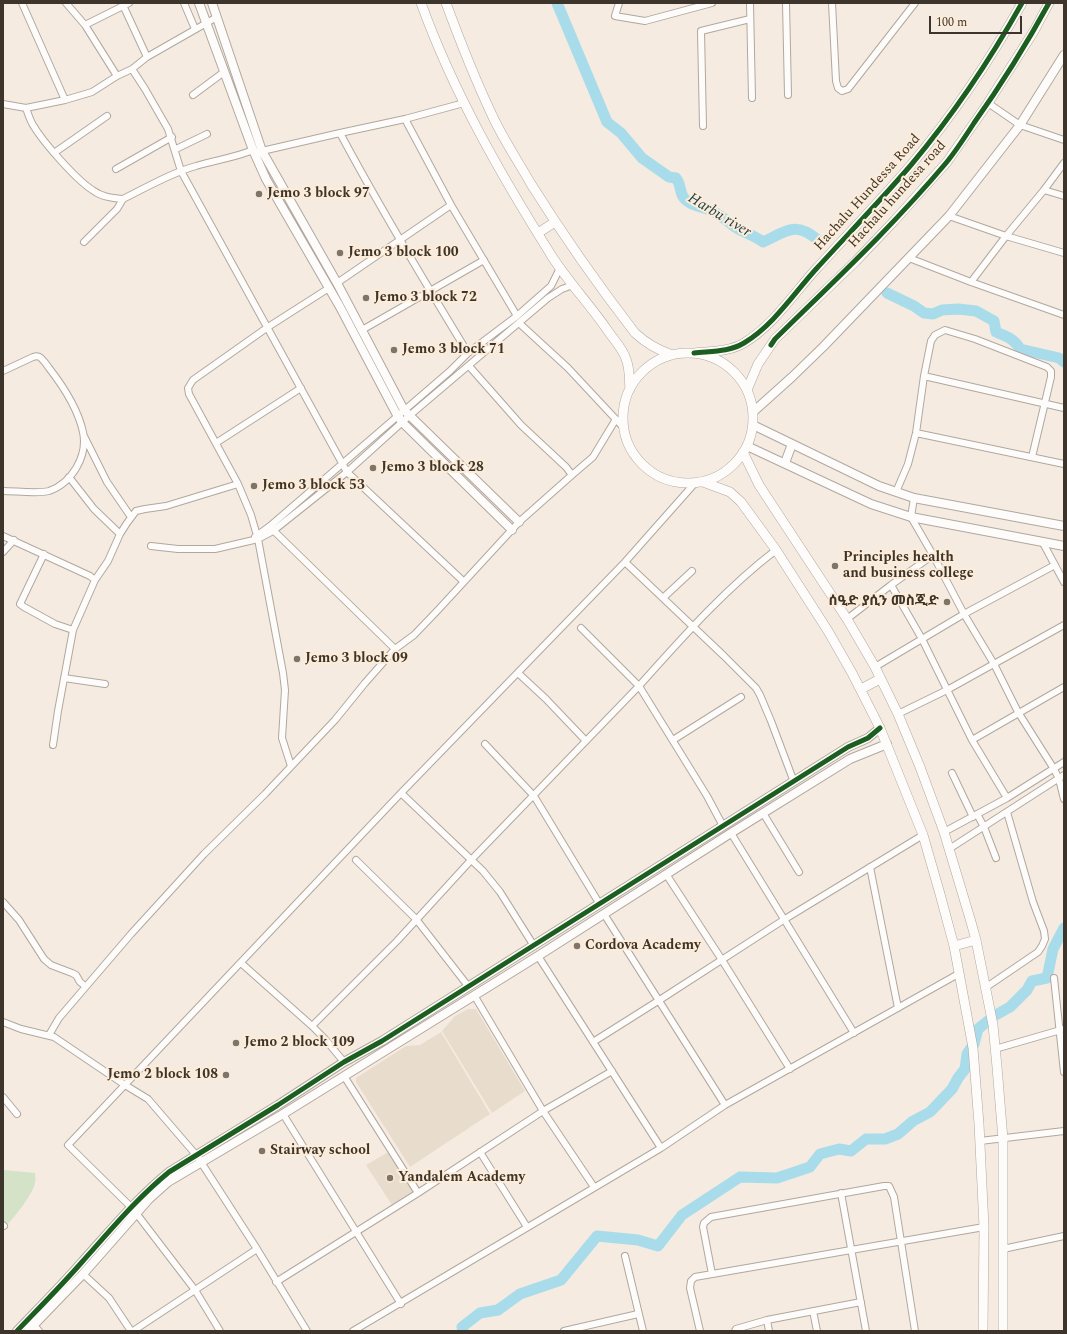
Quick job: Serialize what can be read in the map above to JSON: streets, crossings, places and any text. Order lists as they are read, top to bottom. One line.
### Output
{"streets":{"main road":["Hachalu Hundessa Road","Hachalu hundesa road"]},"crossings":[["Hachalu Hundessa Road","Hachalu hundesa road"]],"water":["Harbu river"],"places":["Jemo 3 block 97","Jemo 3 block 100","Jemo 3 block 72","Jemo 3 block 71","Jemo 3 block 28","Jemo 3 block 53","Principles health and business college","ሰዒድ ያሲን መስጂድ","Jemo 3 block 09","Cordova Academy","Jemo 2 block 109","Jemo 2 block 108","Stairway school","Yandalem Academy"],"scale_bar":"100 m"}
